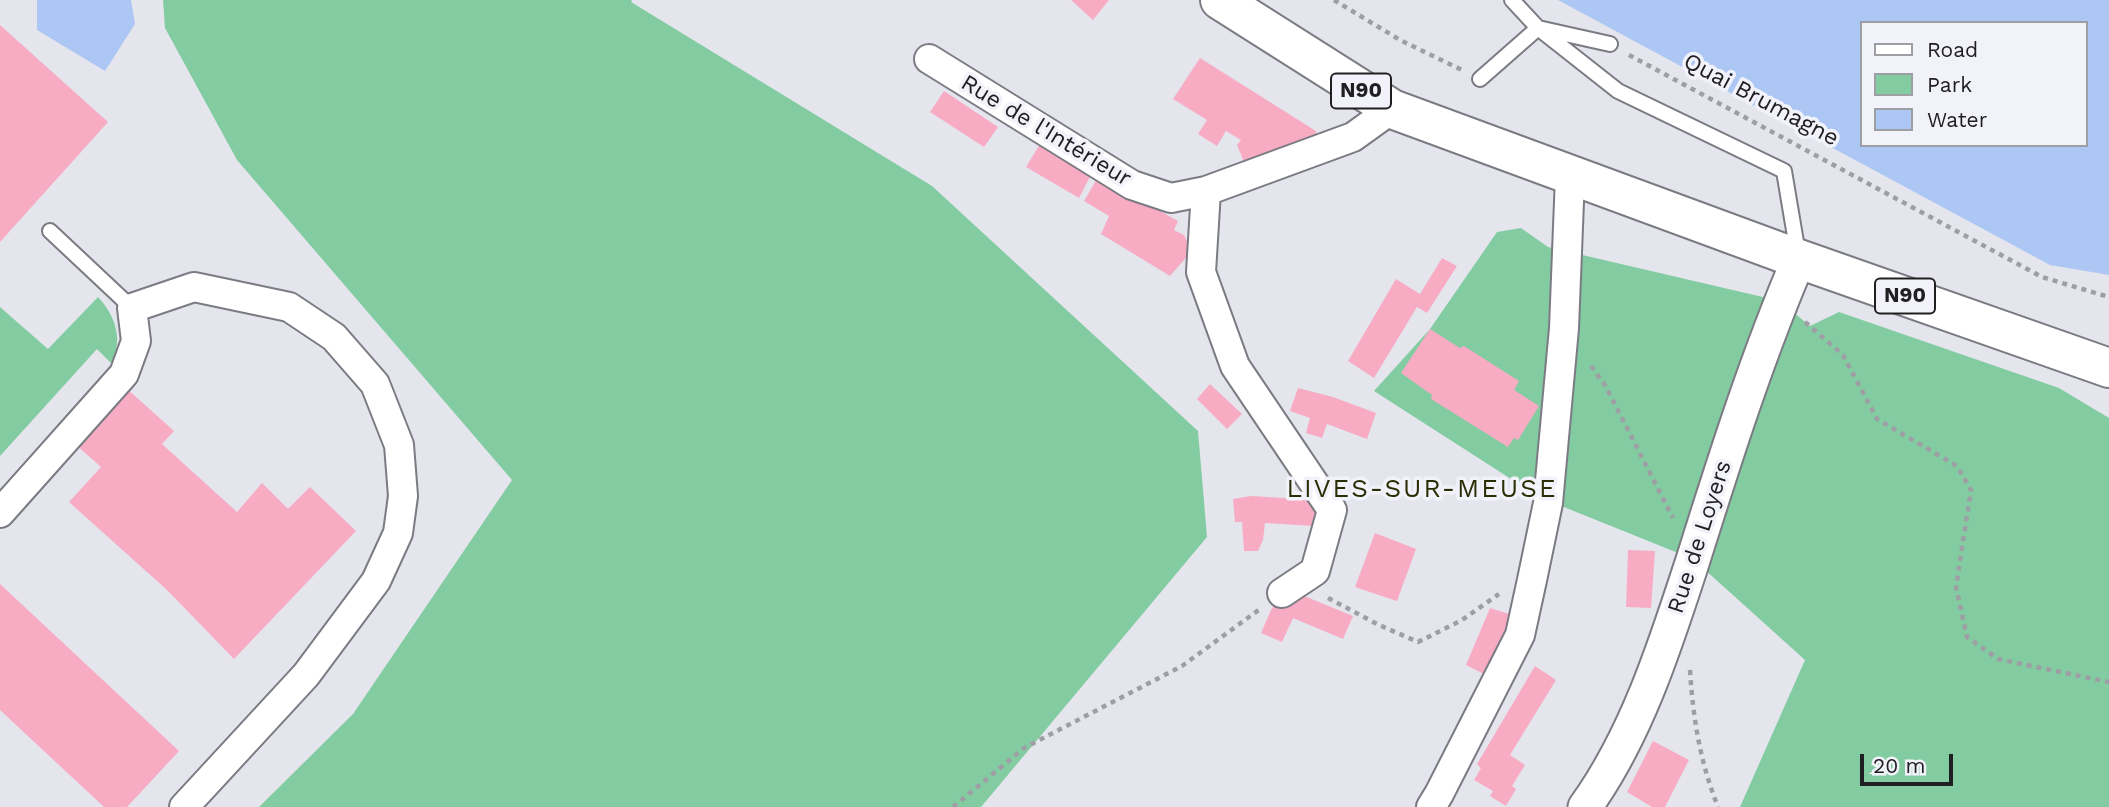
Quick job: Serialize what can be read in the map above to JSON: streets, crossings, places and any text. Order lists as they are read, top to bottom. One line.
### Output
{"streets":{"main road":["N90"],"street":["Rue de l'Intérieur","Rue de Loyers"],"path":["Quai Brumagne"]},"crossings":[["N90","Rue de l'Intérieur"],["N90","Rue de Loyers"]],"districts":["LIVES-SUR-MEUSE"],"legend":["Road","Park","Water"],"scale_bar":"20 m"}
